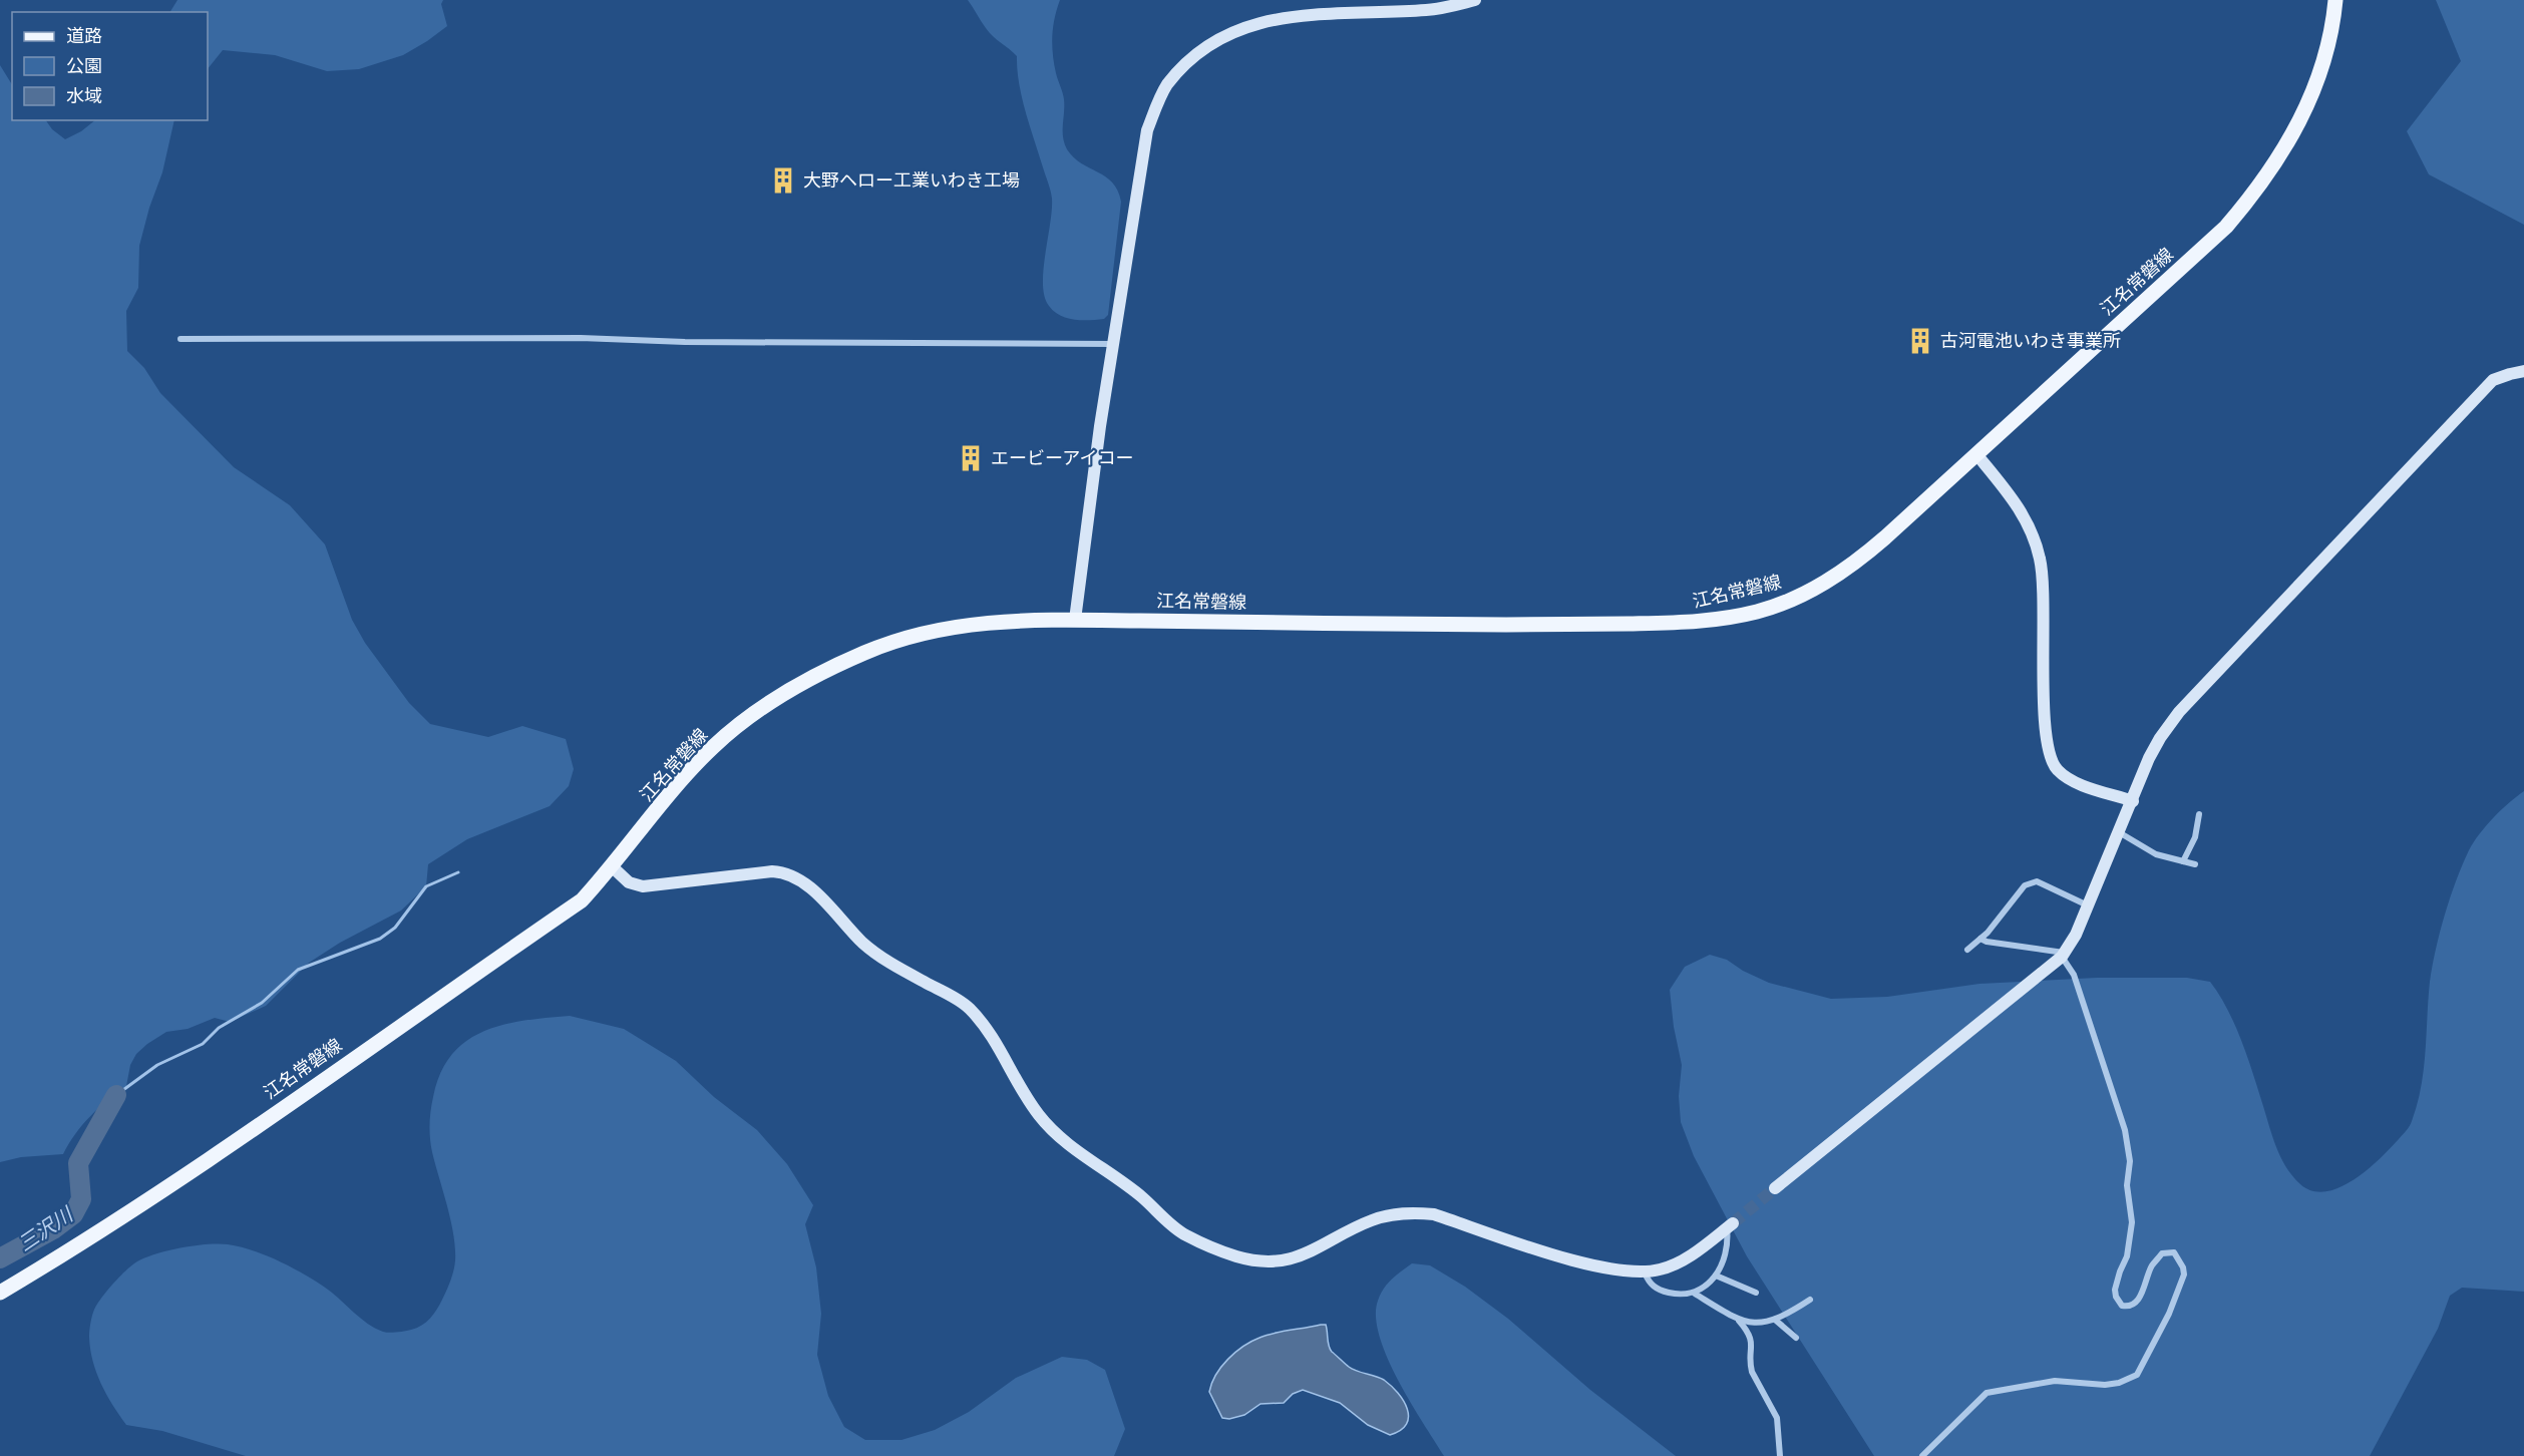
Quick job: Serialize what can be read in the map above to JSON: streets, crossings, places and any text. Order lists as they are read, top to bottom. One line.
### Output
{"streets":{"main road":["江名常磐線"]},"water":["三沢川"],"places":{"building":["大野ヘロー工業いわき工場","古河電池いわき事業所","エービーアイコー"]},"legend":["道路","公園","水域"]}
